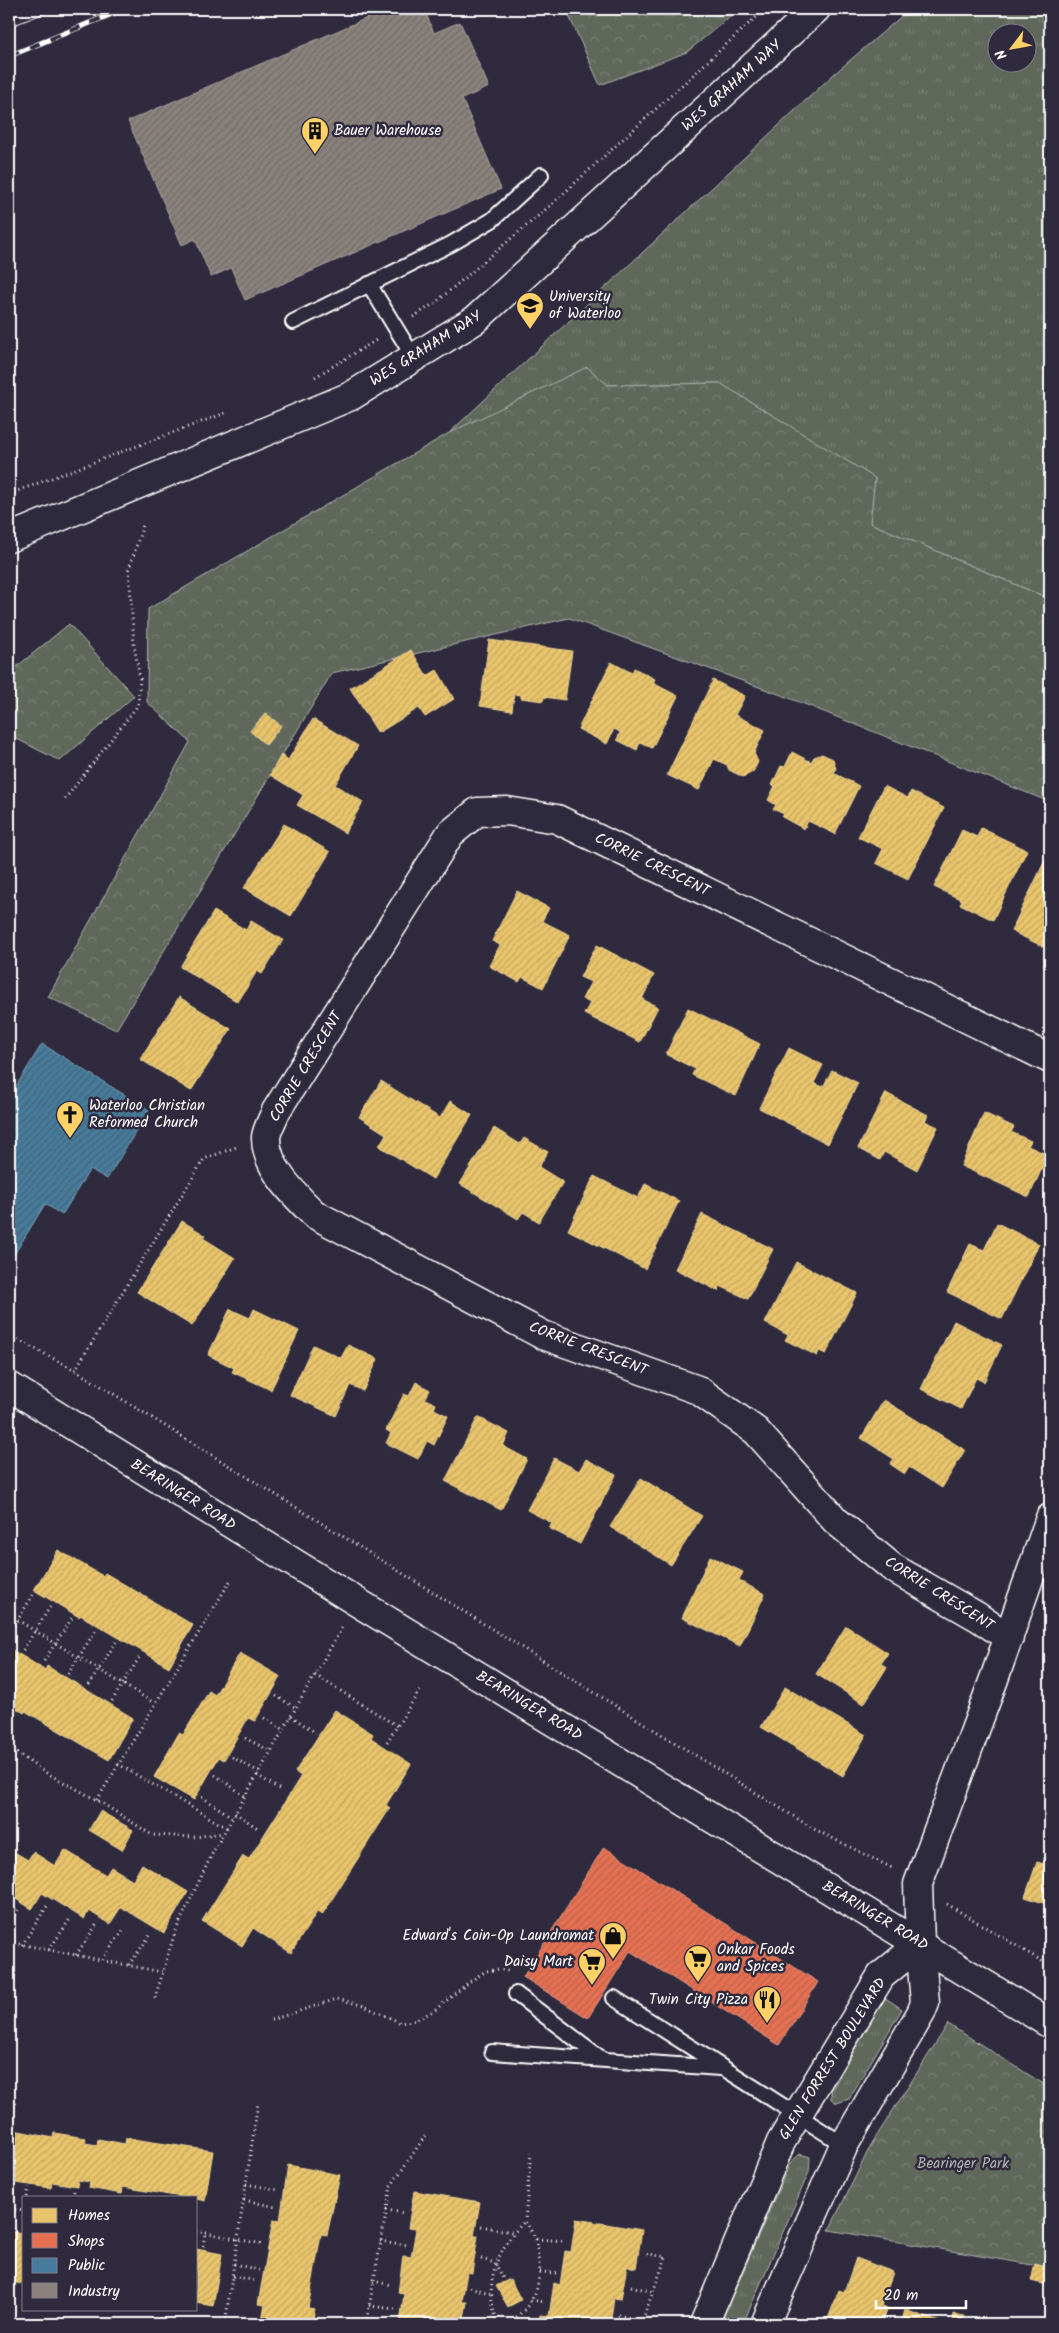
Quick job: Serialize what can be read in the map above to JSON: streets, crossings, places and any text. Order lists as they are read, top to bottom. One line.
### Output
{"streets":{"street":["WES GRAHAM WAY","CORRIE CRESCENT","BEARINGER ROAD","GLEN FORREST BOULEVARD"]},"crossings":[["CORRIE CRESCENT","BEARINGER ROAD"],["CORRIE CRESCENT","GLEN FORREST BOULEVARD"],["BEARINGER ROAD","GLEN FORREST BOULEVARD"]],"parks":["Bearinger Park"],"places":{"building":["Bauer Warehouse"],"school or university":["University of Waterloo"],"church":["Waterloo Christian Reformed Church"],"shop":["Edward's Coin-Op Laundromat"],"supermarket":["Onkar Foods and Spices","Daisy Mart"],"restaurant":["Twin City Pizza"]},"legend":["Homes","Shops","Public","Industry"],"scale_bar":"20 m","north":"bottom left"}
